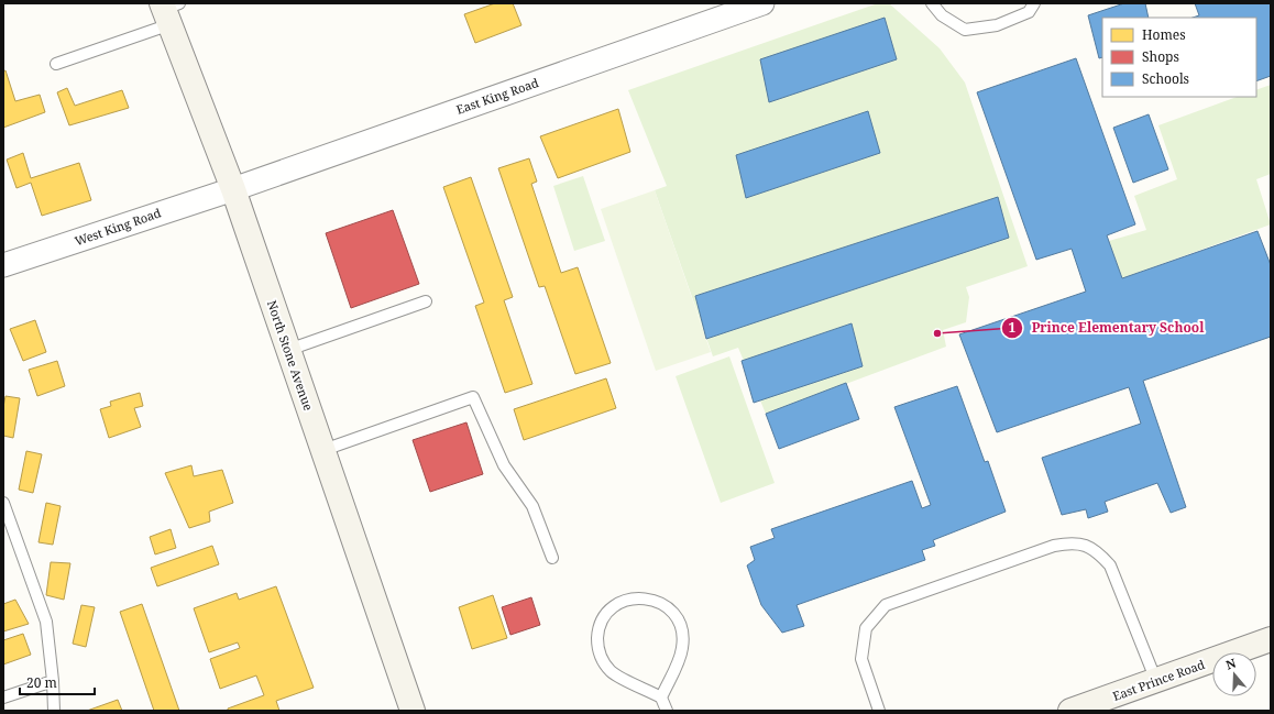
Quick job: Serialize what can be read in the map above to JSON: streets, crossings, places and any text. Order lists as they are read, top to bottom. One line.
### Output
{"streets":{"main road":["North Stone Avenue","East Prince Road"],"street":["East King Road","West King Road"]},"crossings":[["East King Road","West King Road"],["East King Road","North Stone Avenue"],["West King Road","North Stone Avenue"]],"places":["Prince Elementary School"],"legend":["Homes","Shops","Schools"],"scale_bar":"20 m","north":"top"}
